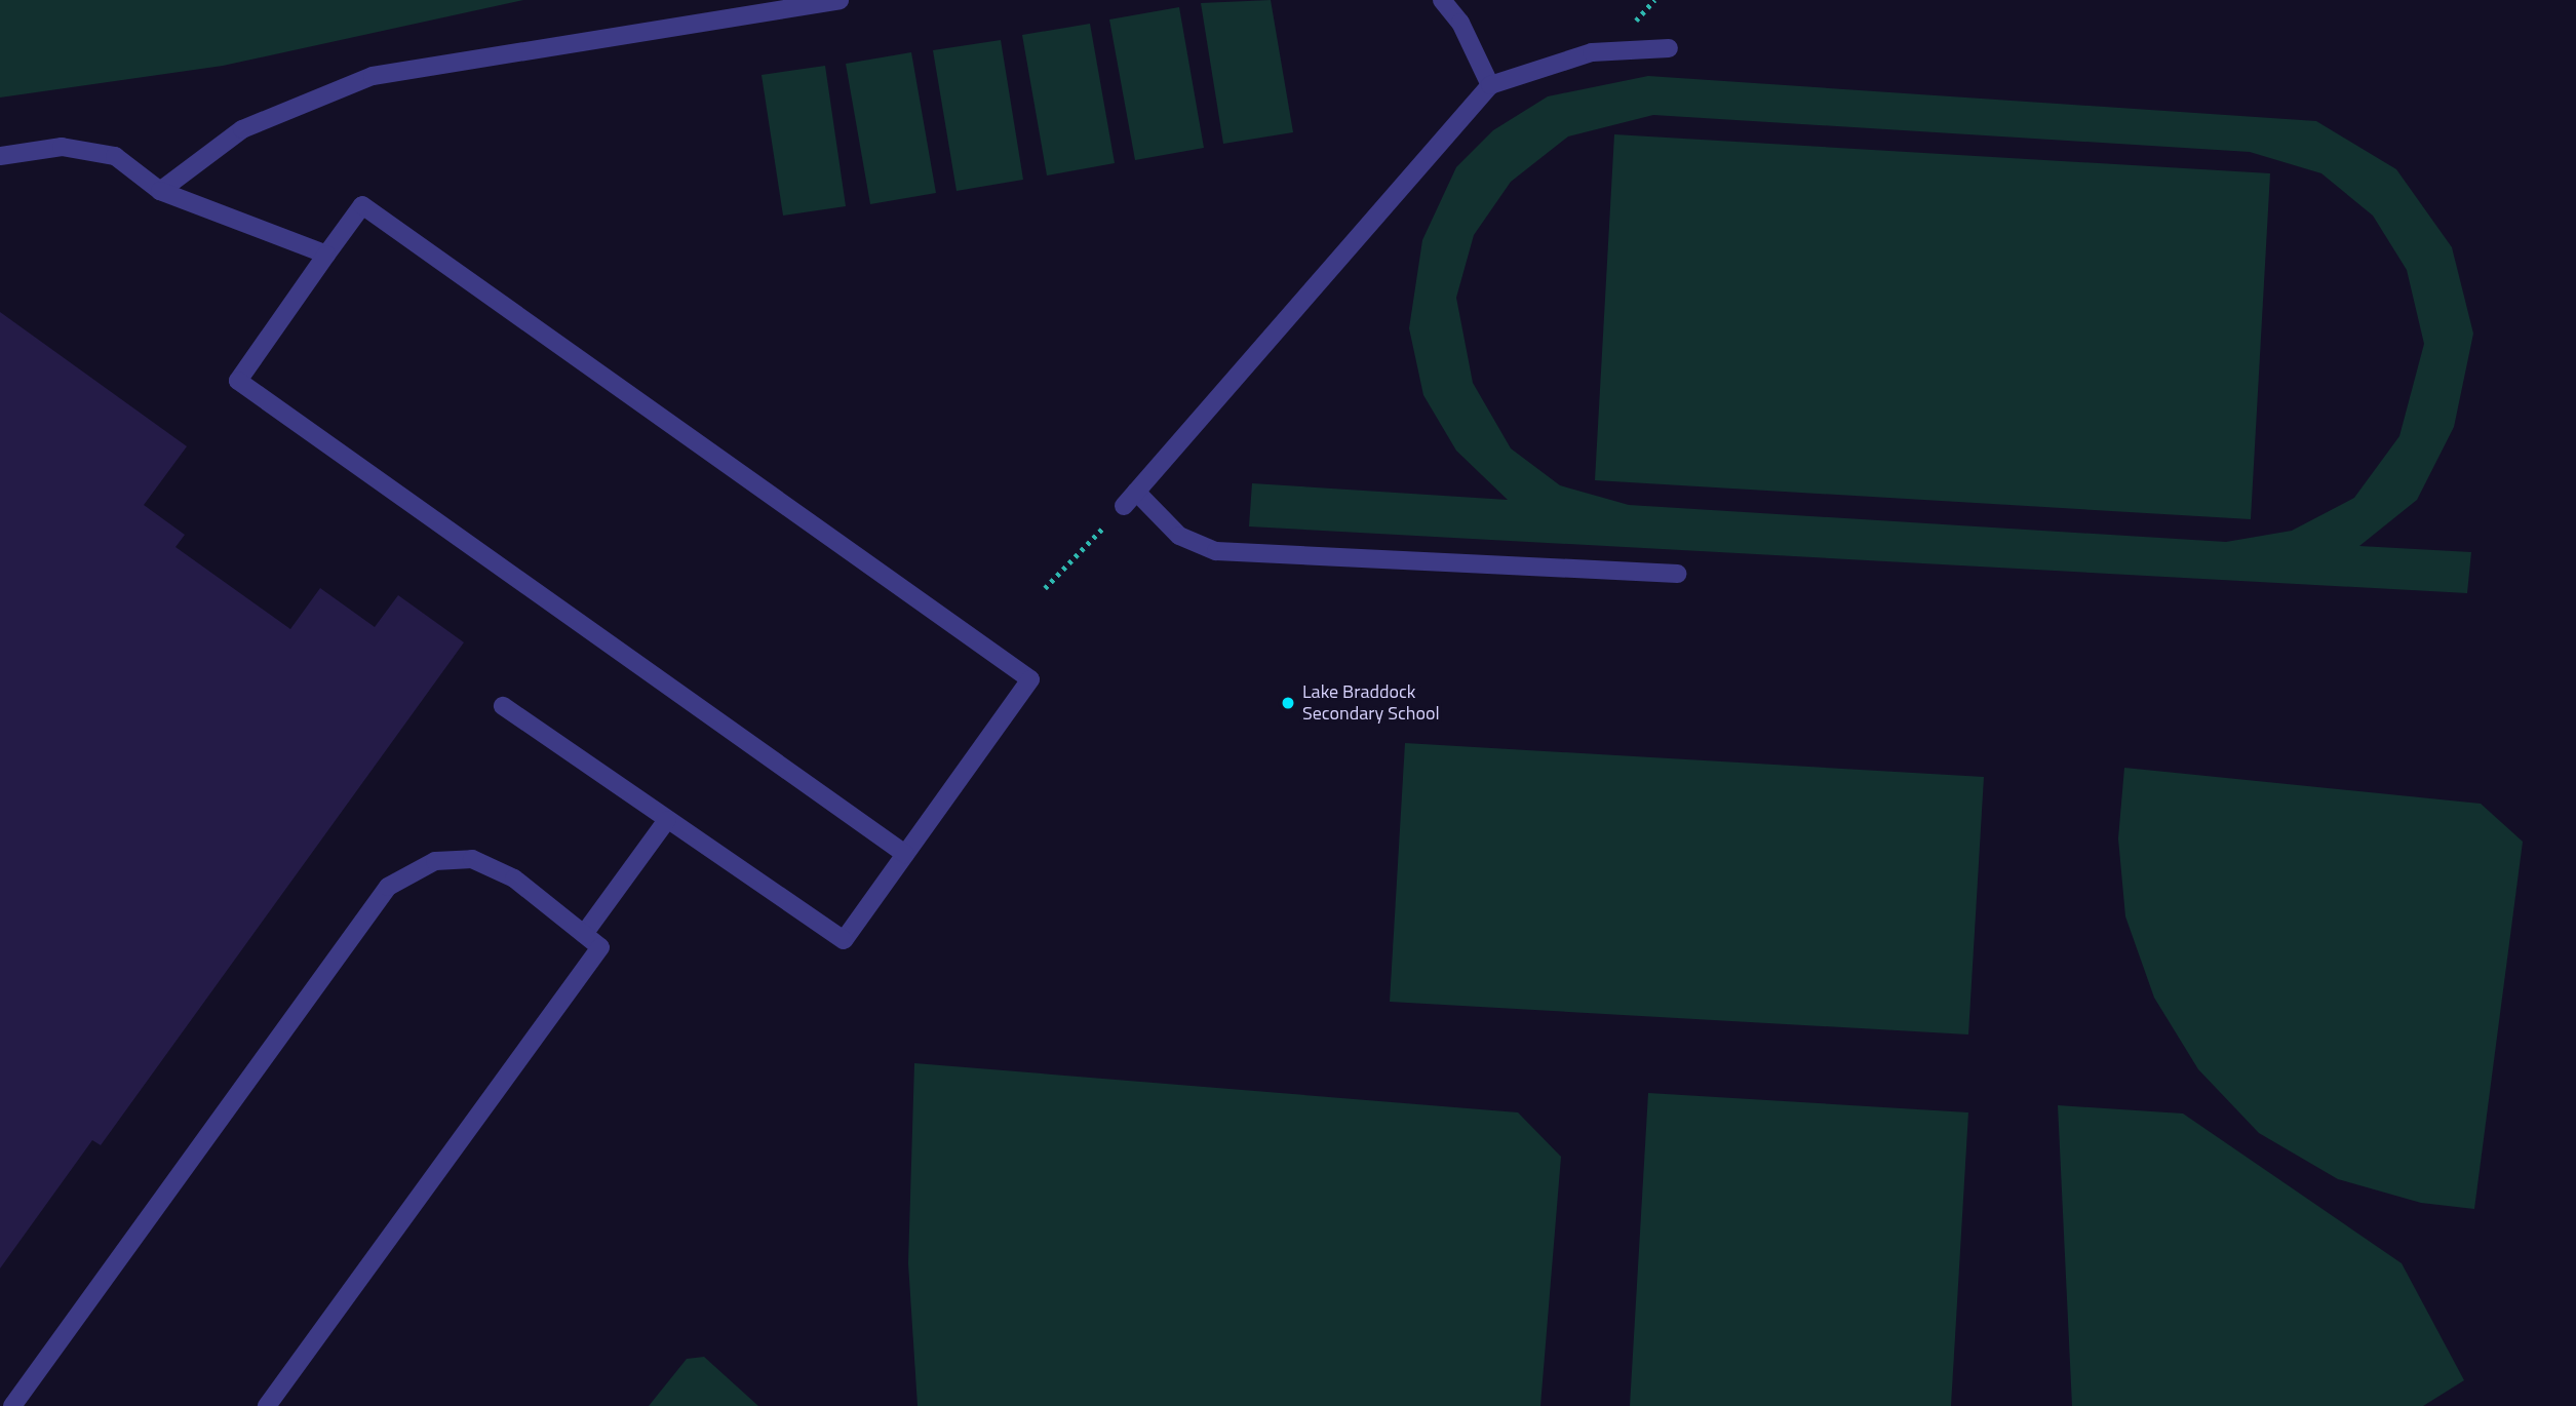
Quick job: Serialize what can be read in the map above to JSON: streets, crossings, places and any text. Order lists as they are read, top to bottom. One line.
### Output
{"places":["Lake Braddock Secondary School"]}
